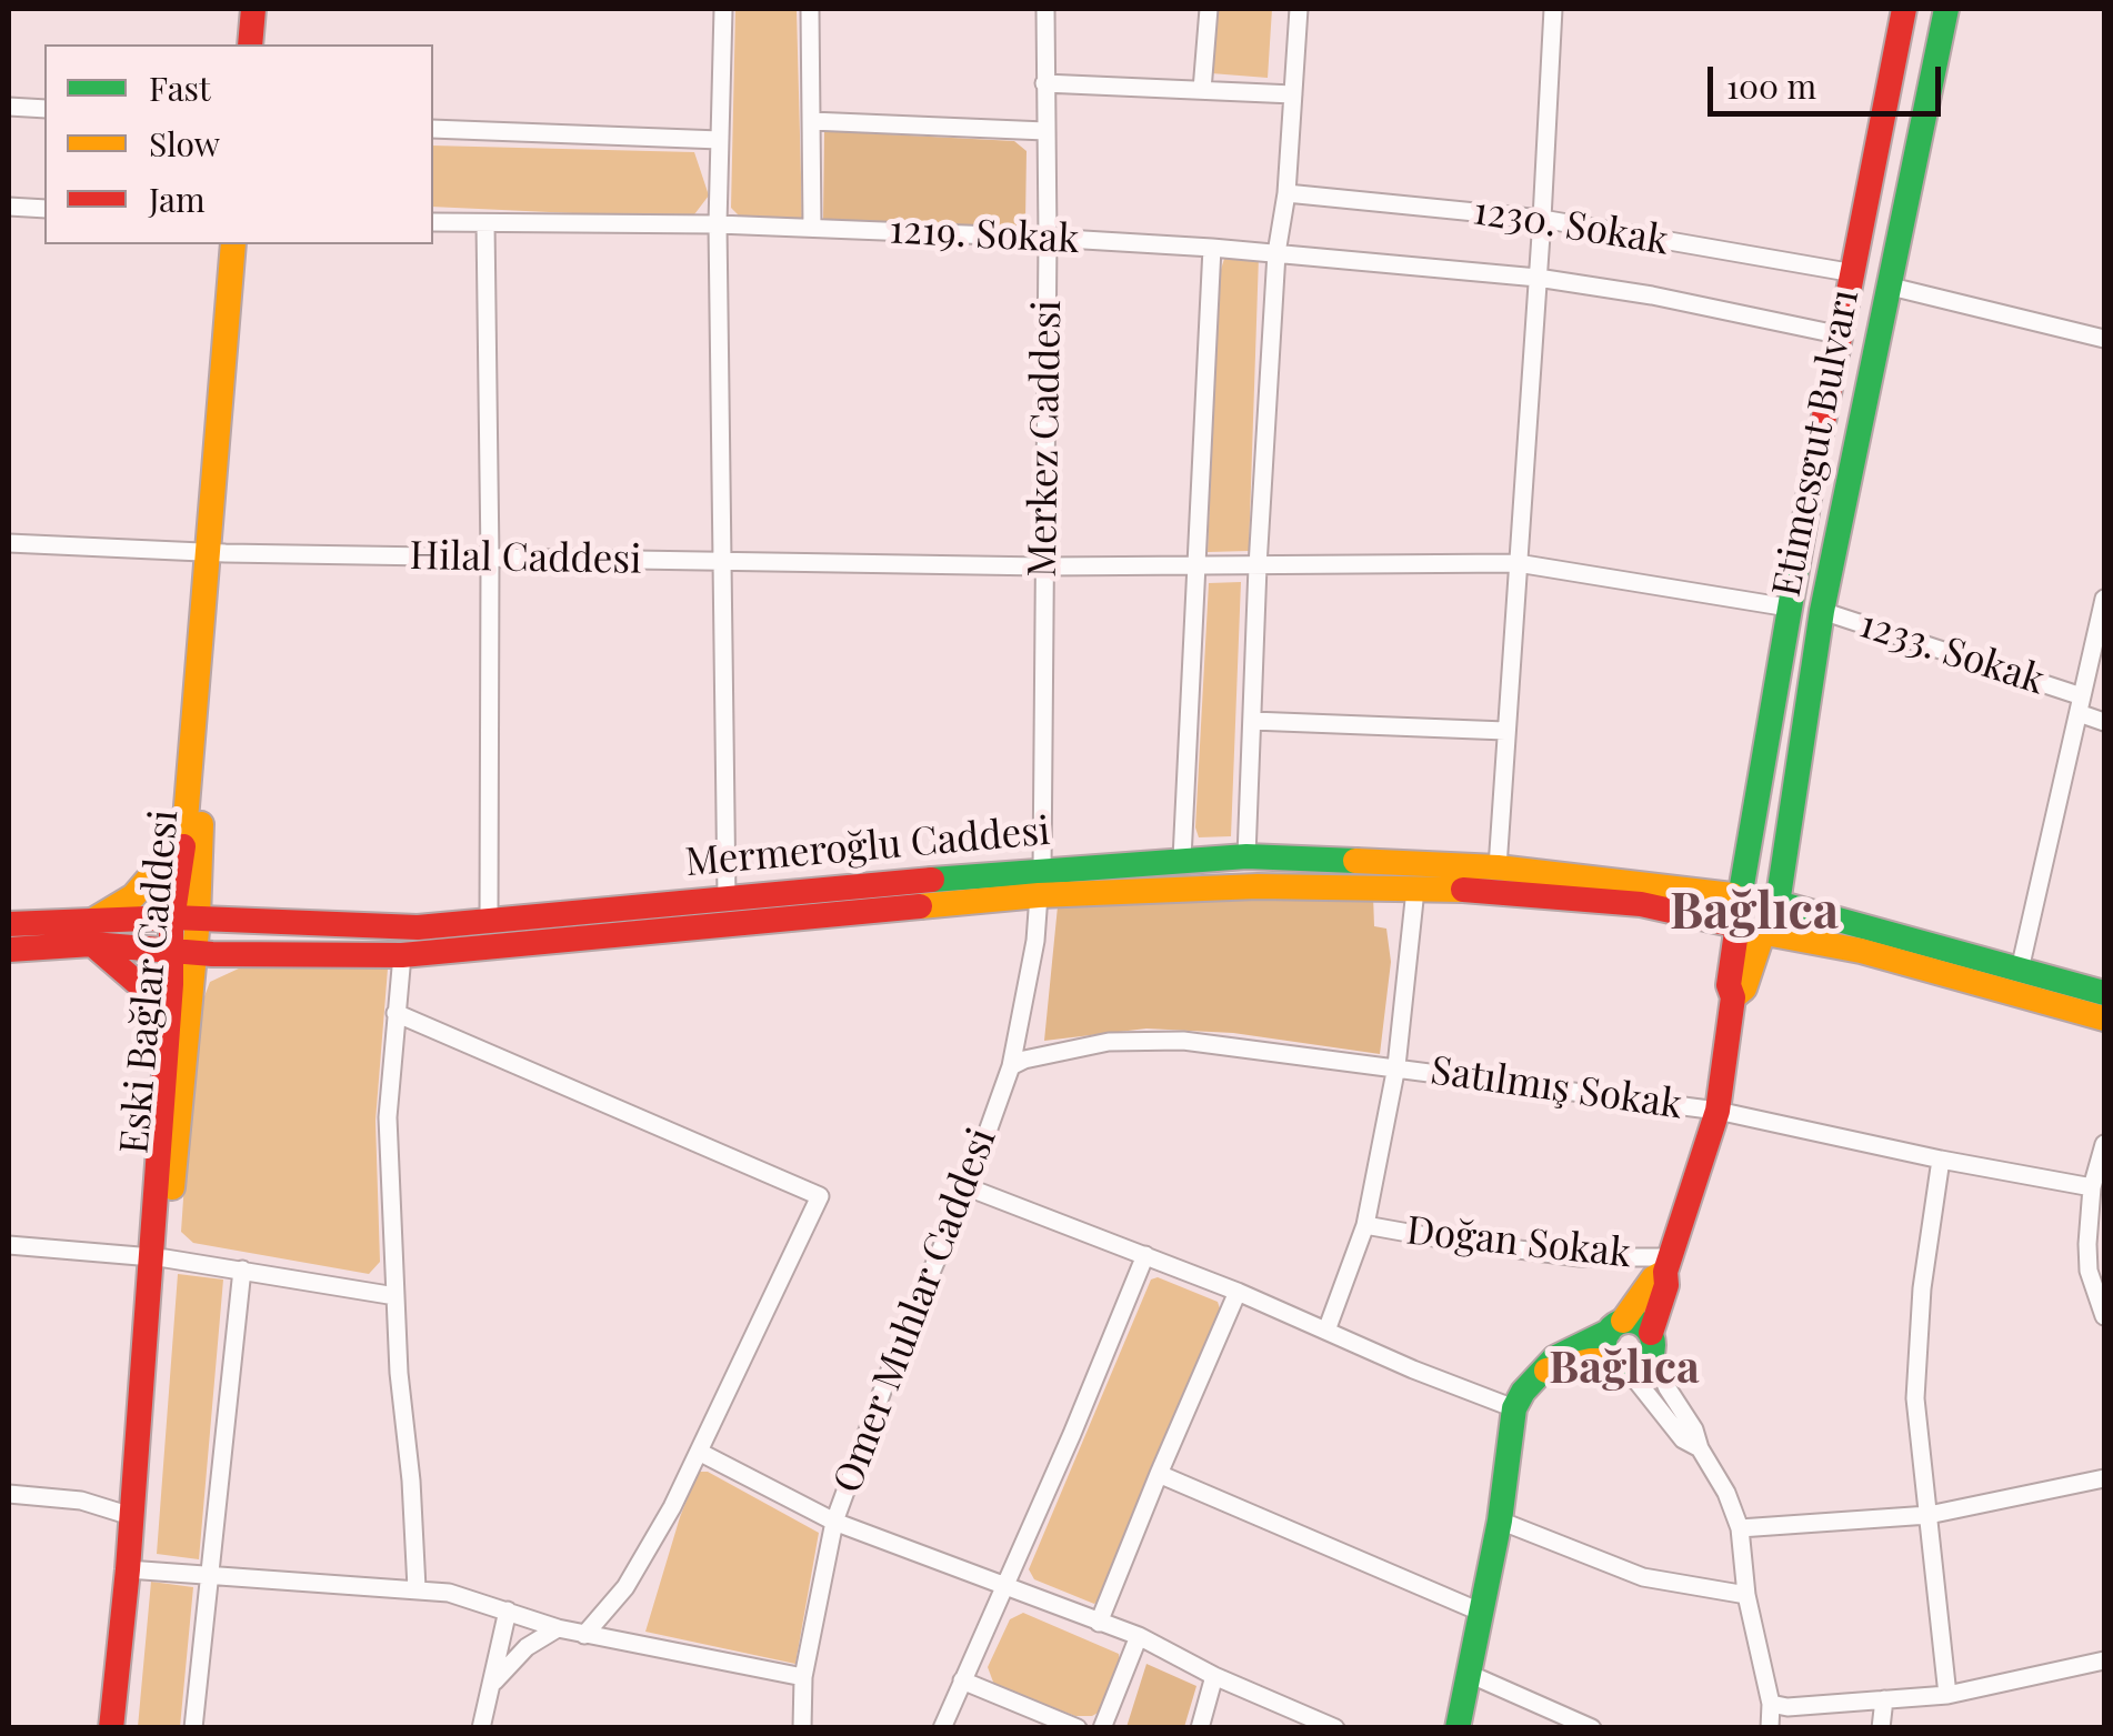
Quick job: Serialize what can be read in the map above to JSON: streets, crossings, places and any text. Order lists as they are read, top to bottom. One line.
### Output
{"streets":{"main road":["Etimesgut Bulvarı","Mermeroğlu Caddesi","Eski Bağlar Caddesi"],"street":["1230. Sokak","1219. Sokak","Merkez Caddesi","Hilal Caddesi","1233. Sokak","Satılmış Sokak","Doğan Sokak","Omer Muhlar Caddesi"]},"crossings":[["1230. Sokak","Etimesgut Bulvarı"],["1219. Sokak","Merkez Caddesi"],["1219. Sokak","Etimesgut Bulvarı"],["Merkez Caddesi","Hilal Caddesi"],["Merkez Caddesi","Mermeroğlu Caddesi"],["Merkez Caddesi","Omer Muhlar Caddesi"],["Etimesgut Bulvarı","Hilal Caddesi"],["Etimesgut Bulvarı","1233. Sokak"],["Etimesgut Bulvarı","Mermeroğlu Caddesi"],["Hilal Caddesi","Eski Bağlar Caddesi"],["Mermeroğlu Caddesi","Eski Bağlar Caddesi"],["Mermeroğlu Caddesi","Omer Muhlar Caddesi"],["Satılmış Sokak","Omer Muhlar Caddesi"]],"districts":["Bağlıca","Bağlıca"],"legend":["Fast","Slow","Jam"],"scale_bar":"100 m"}
